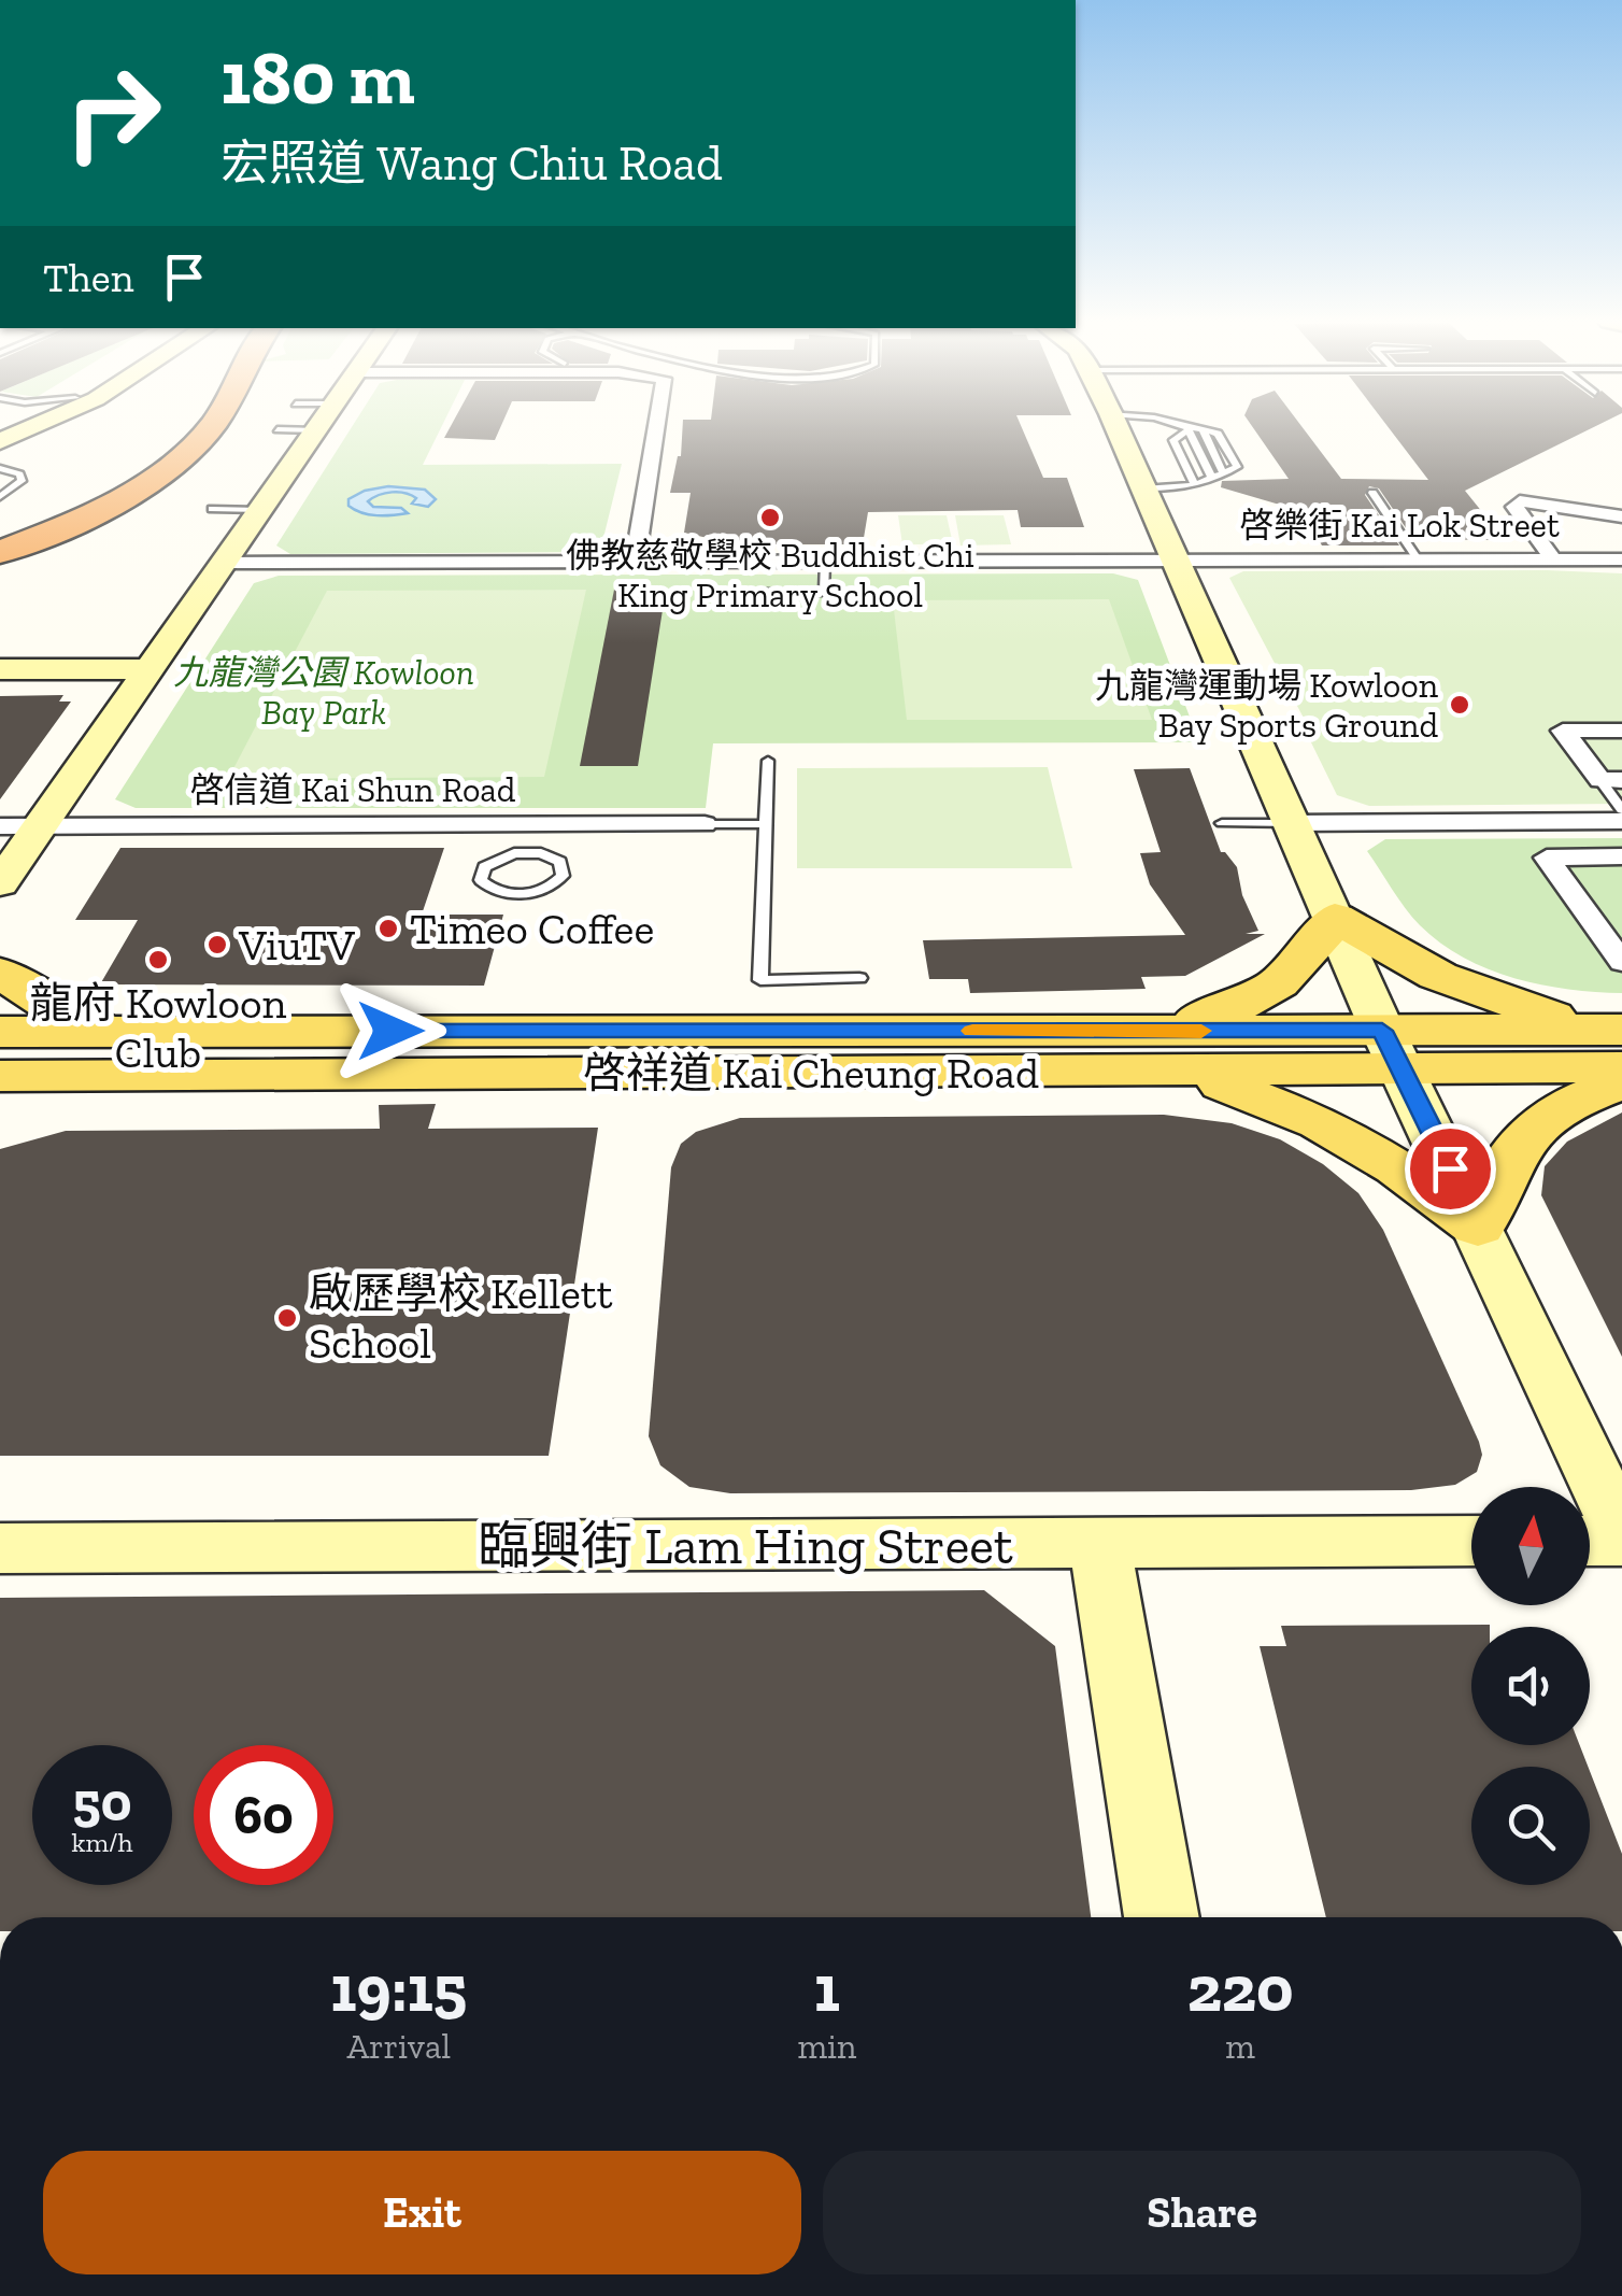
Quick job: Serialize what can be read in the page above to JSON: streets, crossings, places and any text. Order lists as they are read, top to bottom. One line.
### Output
{"streets":{"main road":["啓祥道 Kai Cheung Road"],"street":["啓樂街 Kai Lok Street","啓信道 Kai Shun Road","臨興街 Lam Hing Street"]},"parks":["九龍灣公園 Kowloon Bay Park"],"places":["佛教慈敬學校 Buddhist Chi King Primary School","九龍灣運動場 Kowloon Bay Sports Ground","Timeo Coffee","ViuTV","龍府 Kowloon Club","啟歷學校 Kellett School"],"north":"top","page":{"turn":["180 m","宏照道 Wang Chiu Road"],"then":"Then","speed":"50 km/h","limit":"60","eta":["19:15","Arrival","1","min","220","m"],"buttons":["Exit","Share"]}}
